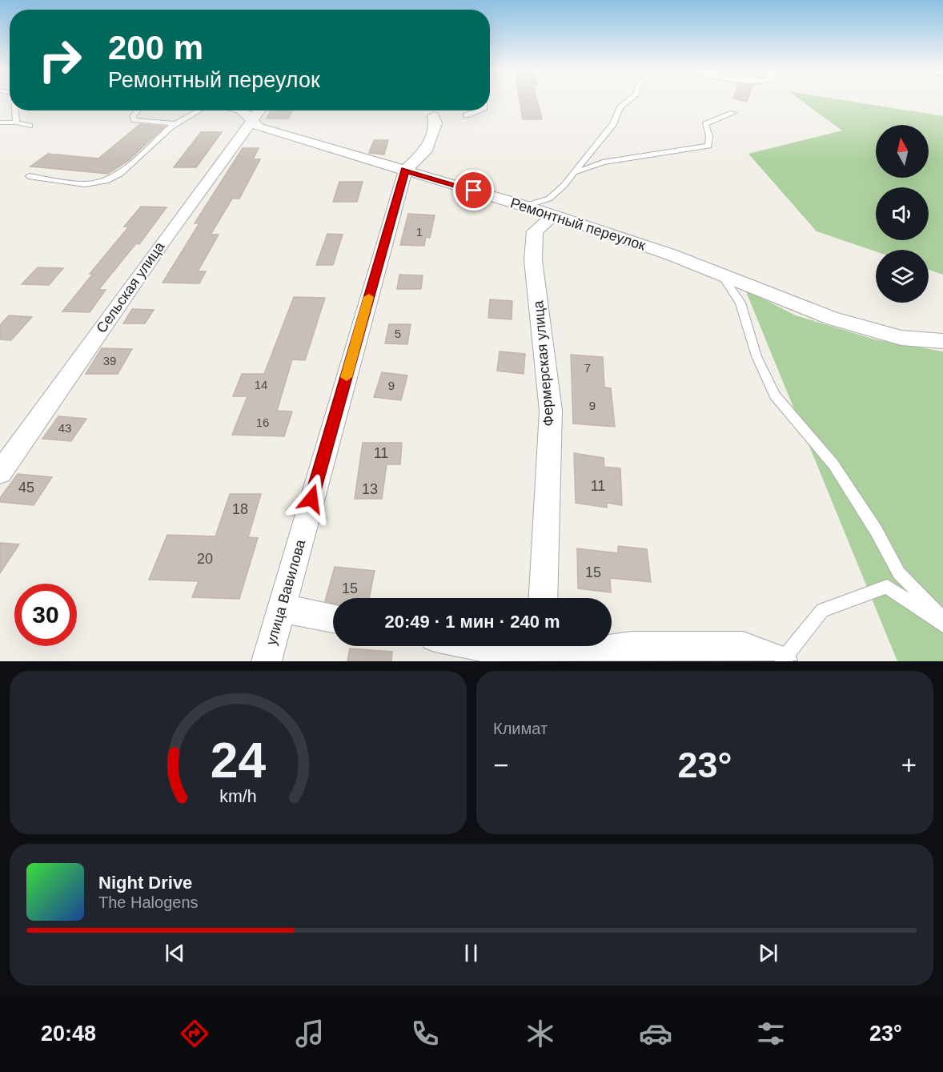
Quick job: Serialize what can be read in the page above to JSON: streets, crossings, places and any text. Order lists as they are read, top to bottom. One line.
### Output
{"streets":{"street":["Ремонтный переулок","Сельская улица","Фермерская улица","улица Вавилова"]},"crossings":[["Ремонтный переулок","Сельская улица"],["Ремонтный переулок","Фермерская улица"],["Ремонтный переулок","улица Вавилова"]],"house_numbers":["1","5","39","7","14","9","9","16","43","11","11","45","13","18","20","15","15"],"north":"top","page":{"turn":["200 m","Ремонтный переулок"],"limit":"30","trip":"20:49 · 1 мин · 240 m","tile":"Климат","heat":["−","23°","+"],"song":["Night Drive","The Halogens"],"tabs":["20:48","23°"],"gauge":["24","km/h"]}}
